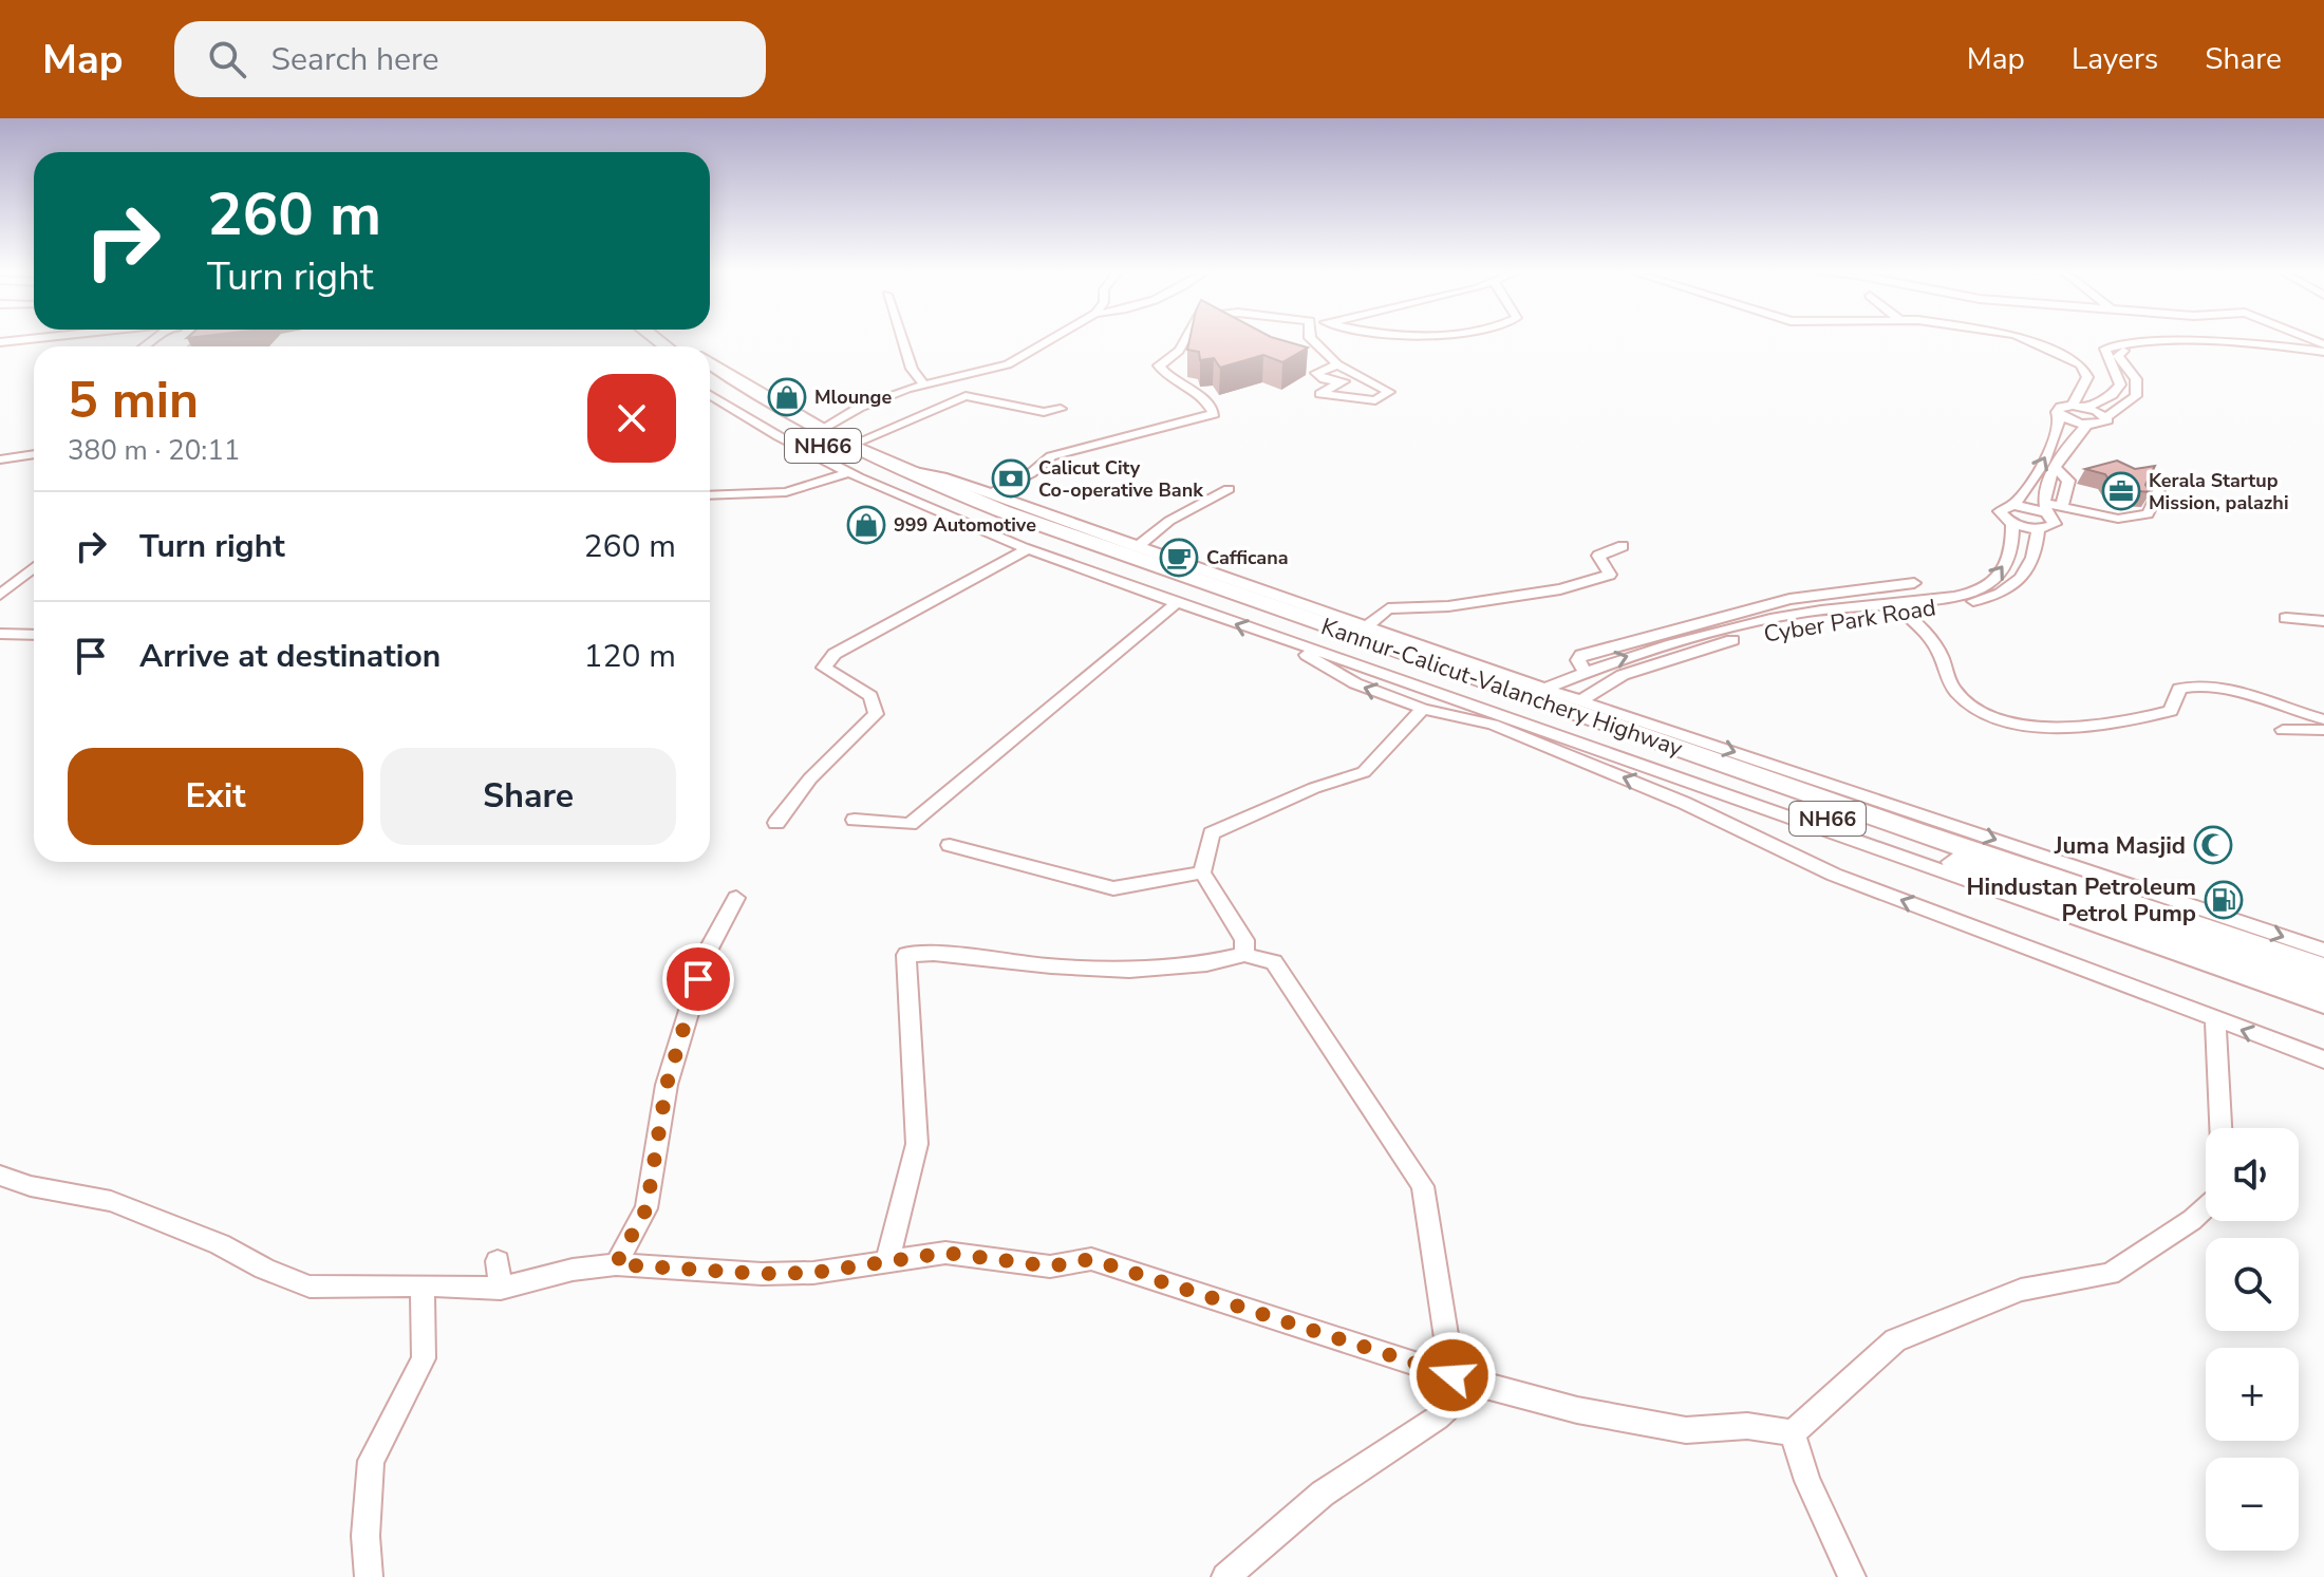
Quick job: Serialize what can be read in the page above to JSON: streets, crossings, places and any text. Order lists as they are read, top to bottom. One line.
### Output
{"streets":{"highway":["NH66","Kannur-Calicut-Valanchery Highway"],"street":["Cyber Park Road"]},"crossings":[["NH66","Kannur-Calicut-Valanchery Highway"]],"places":{"shop":["Mlounge","999 Automotive"],"bank":["Calicut City Co-operative Bank"],"office":["Kerala Startup Mission, palazhi"],"cafe":["Cafficana"],"mosque":["Juma Masjid"],"fuel station":["Hindustan Petroleum Petrol Pump"]},"page":{"header":"Map","search":"Search here","nav":["Map","Layers","Share"],"turn":["260 m","Turn right"],"heading":["5 min","380 m · 20:11"],"list":[{"name":"Turn right","value":"260 m"},{"name":"Arrive at destination","value":"120 m"}],"buttons":["Exit","Share"],"map_buttons":["+","−"]}}
